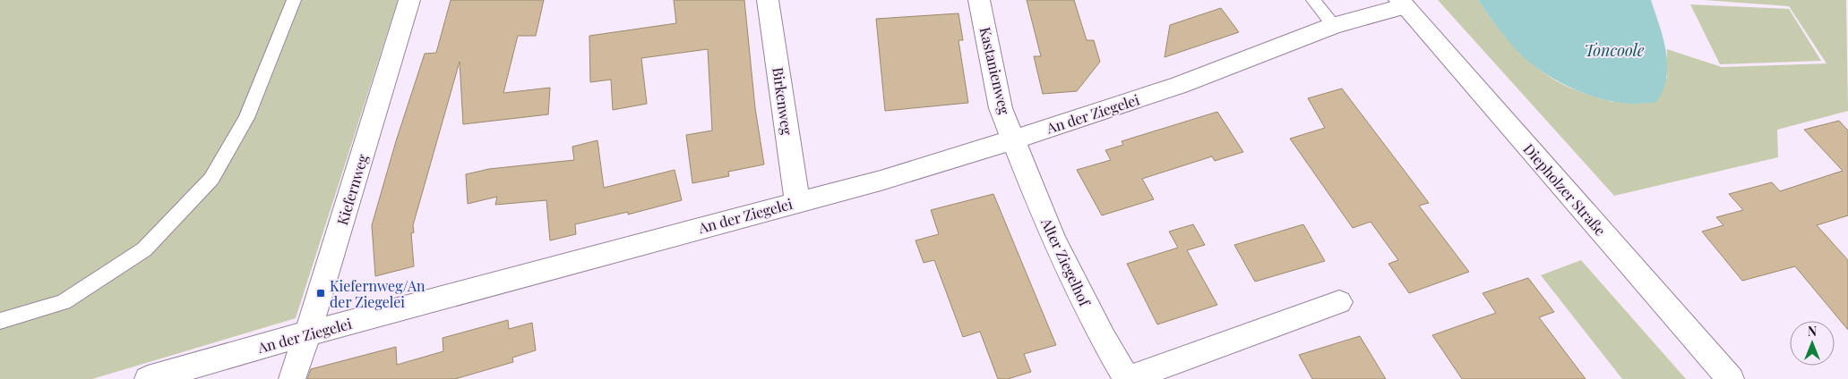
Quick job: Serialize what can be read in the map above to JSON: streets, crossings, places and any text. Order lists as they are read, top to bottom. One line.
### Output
{"streets":{"street":["Kastanienweg","Birkenweg","An der Ziegelei","Kiefernweg","Diepholzer Straße","Alter Ziegelhof"]},"crossings":[["Kastanienweg","An der Ziegelei"],["Kastanienweg","Alter Ziegelhof"],["Birkenweg","An der Ziegelei"],["An der Ziegelei","Kiefernweg"],["An der Ziegelei","Diepholzer Straße"],["An der Ziegelei","Alter Ziegelhof"]],"water":["Toncoole"],"places":{"transit":["Kiefernweg/An der Ziegelei"]},"north":"top"}
